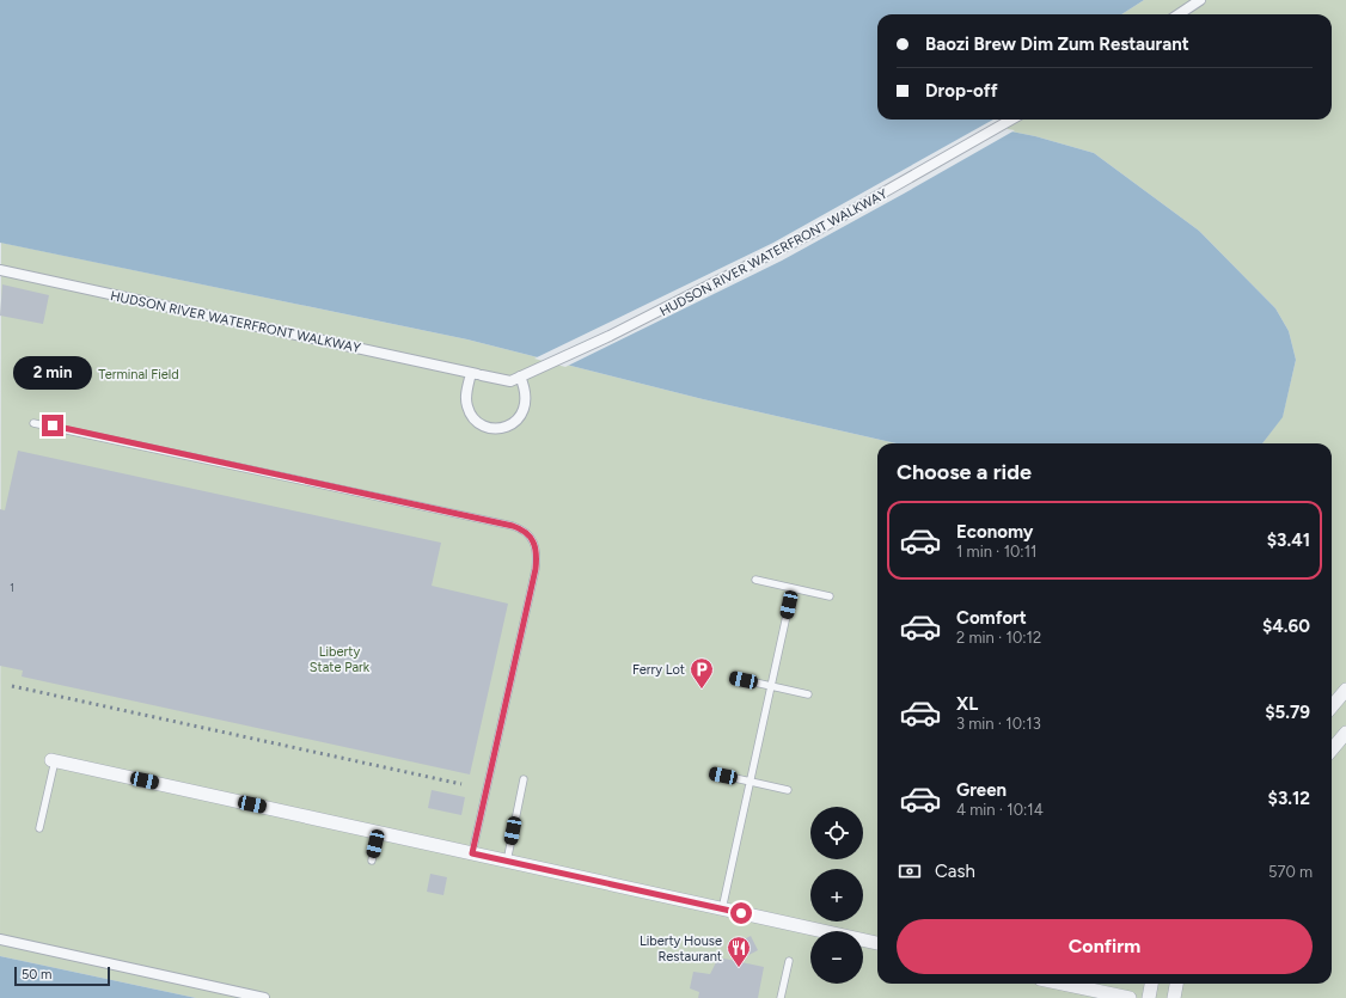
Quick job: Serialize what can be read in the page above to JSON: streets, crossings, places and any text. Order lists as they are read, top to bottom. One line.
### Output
{"streets":{"street":["HUDSON RIVER WATERFRONT WALKWAY"]},"parks":["Terminal Field","Liberty State Park"],"places":{"parking":["Ferry Lot"],"restaurant":["Liberty House Restaurant"]},"house_numbers":["1"],"scale_bar":"50 m","page":{"banner":["Baozi Brew Dim Zum Restaurant","Drop-off"],"bubble":"2 min","heading":"Choose a ride","list":[{"name":"Economy","note":"1 min · 10:11","value":"$3.41"},{"name":"Comfort","note":"2 min · 10:12","value":"$4.60"},{"name":"XL","note":"3 min · 10:13","value":"$5.79"},{"name":"Green","note":"4 min · 10:14","value":"$3.12"}],"map_buttons":["+","−"],"pay":["Cash","570 m"],"buttons":"Confirm","scale":"50 m"}}
